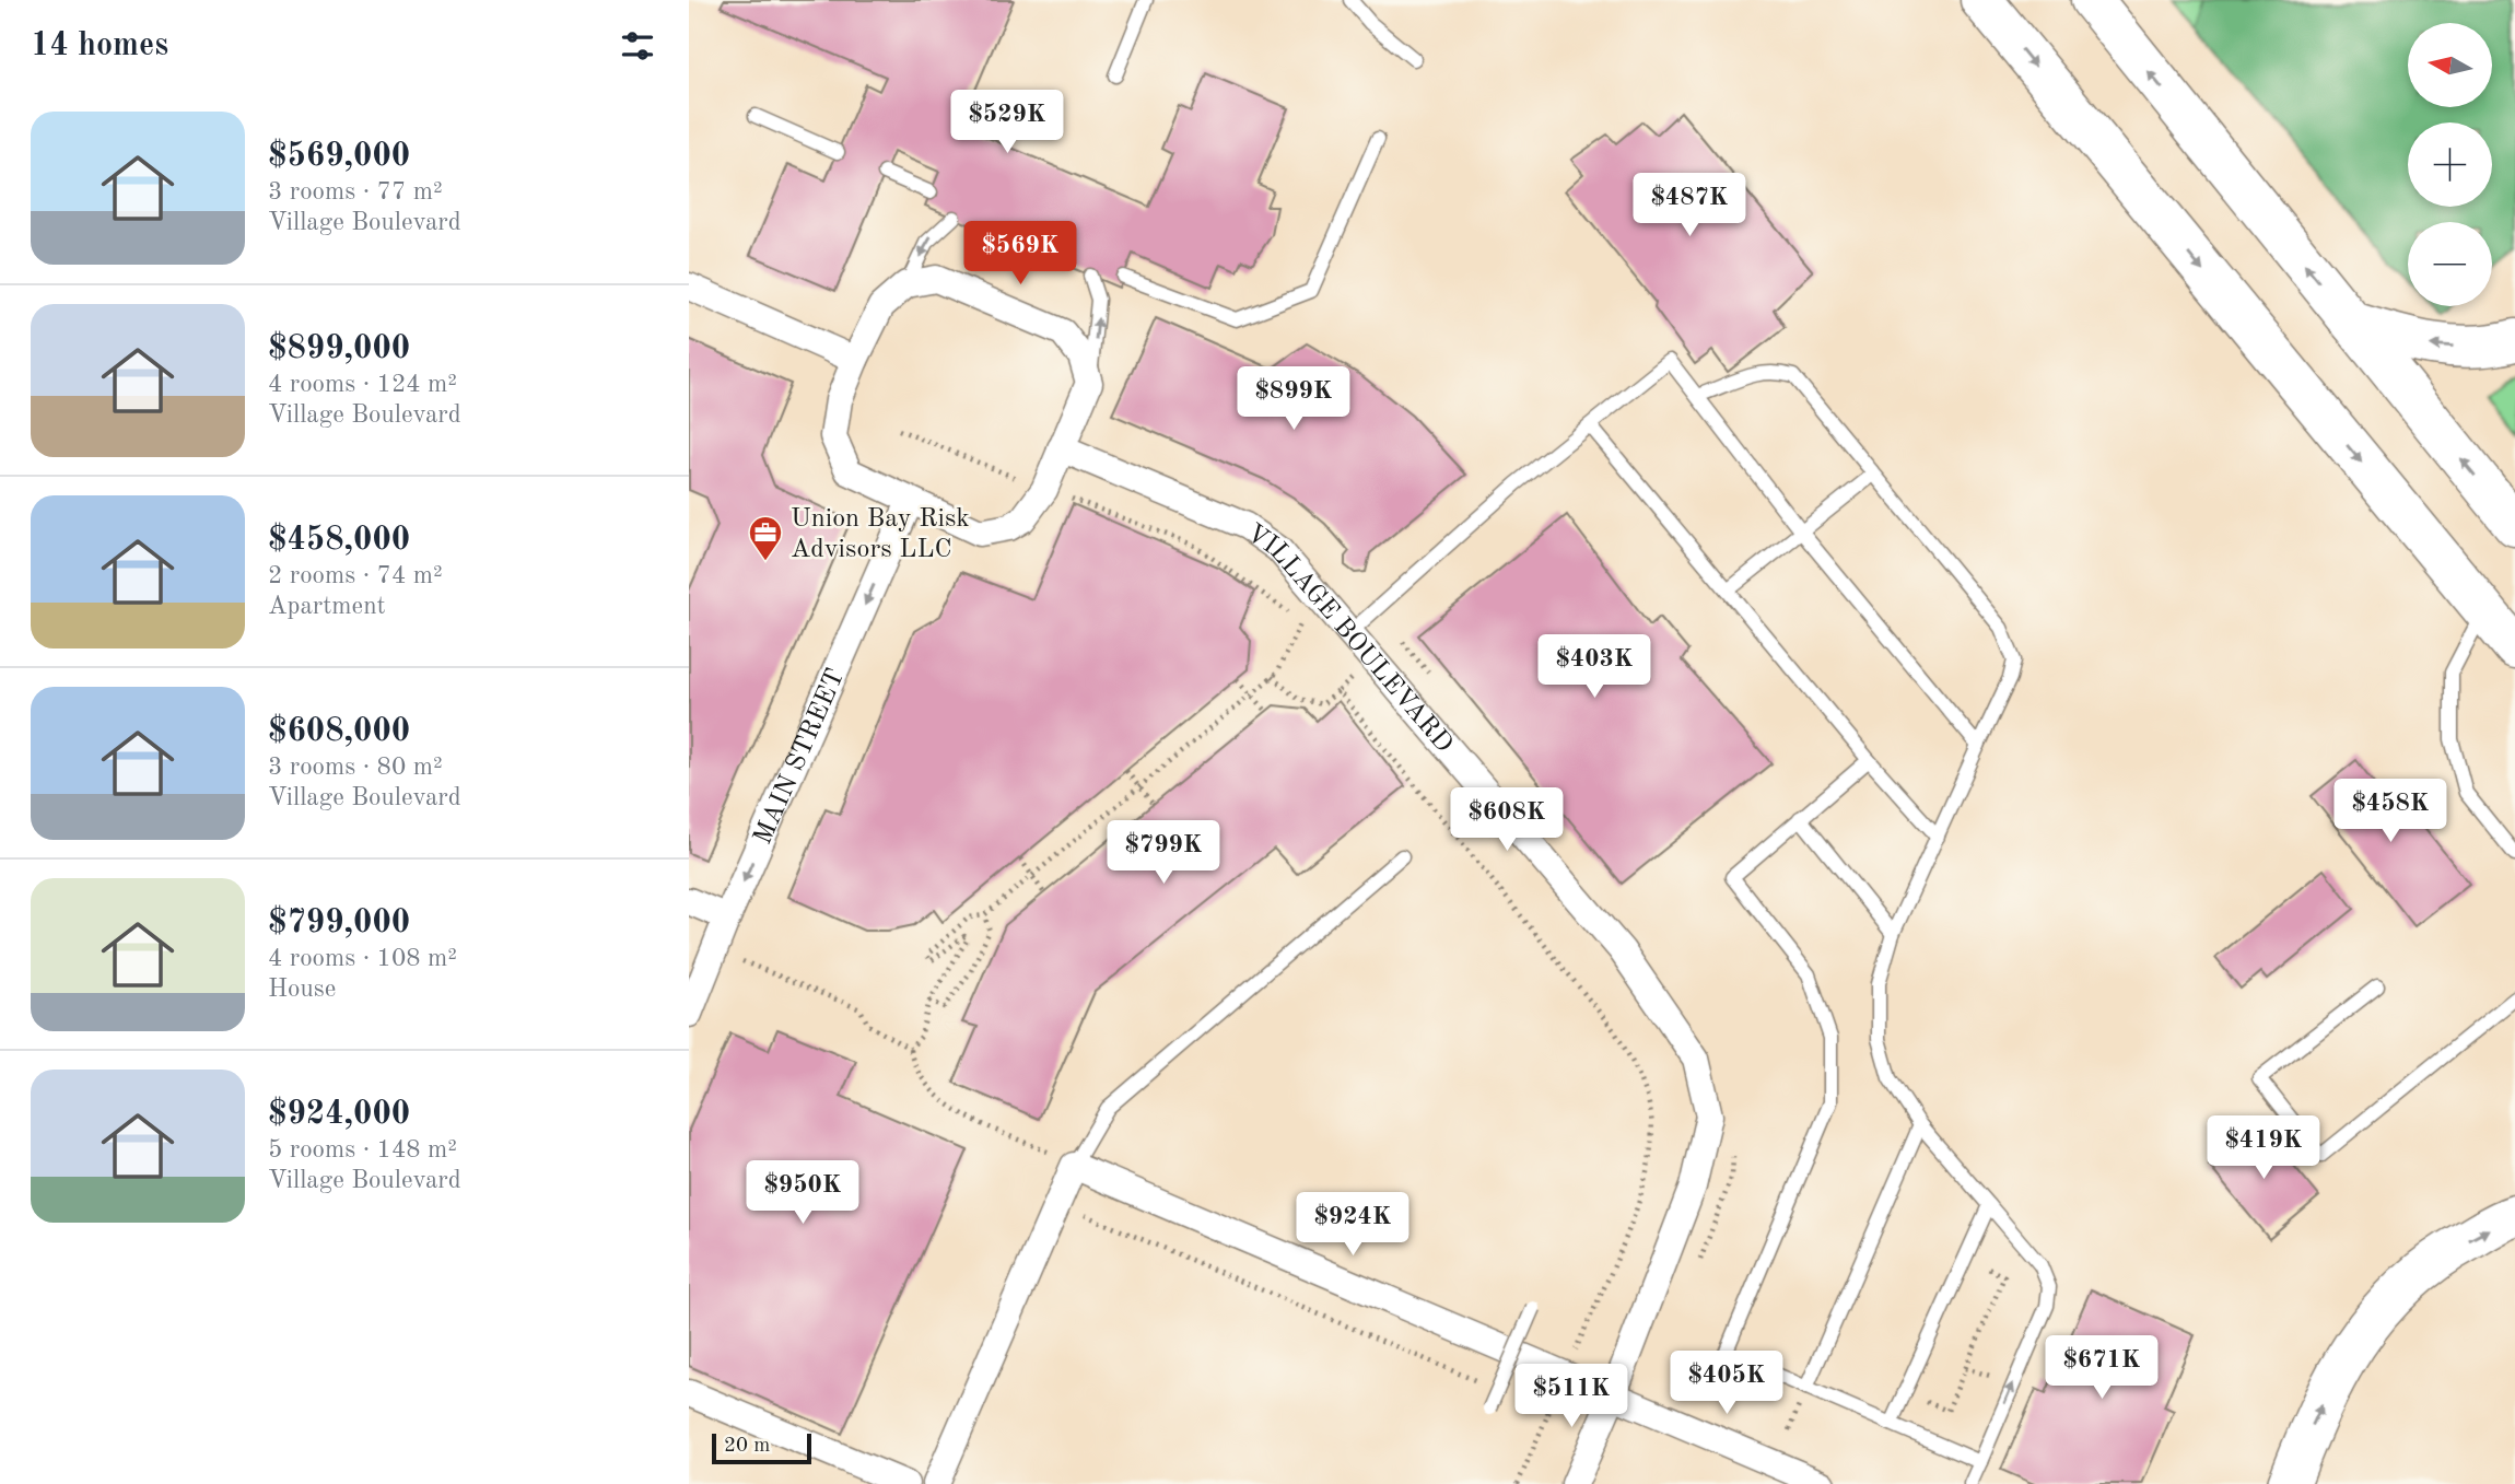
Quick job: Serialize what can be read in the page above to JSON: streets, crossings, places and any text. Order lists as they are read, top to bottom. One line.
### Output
{"streets":{"street":["VILLAGE BOULEVARD","MAIN STREET"]},"crossings":[["VILLAGE BOULEVARD","MAIN STREET"]],"one_way":["MAIN STREET"],"places":{"office":["Union Bay Risk Advisors LLC"]},"scale_bar":"20 m","north":"left","page":{"heading":"14 homes","map_buttons":["+","−"],"price":["$529K","$487K","$569K","$899K","$403K","$458K","$608K","$799K","$419K","$950K","$924K","$671K","$405K","$511K"],"list":[{"name":"$569,000","note":"3 rooms · 77 m² · Village Boulevard"},{"name":"$899,000","note":"4 rooms · 124 m² · Village Boulevard"},{"name":"$458,000","note":"2 rooms · 74 m² · Apartment"},{"name":"$608,000","note":"3 rooms · 80 m² · Village Boulevard"},{"name":"$799,000","note":"4 rooms · 108 m² · House"},{"name":"$924,000","note":"5 rooms · 148 m² · Village Boulevard"}],"scale":"20 m"}}
